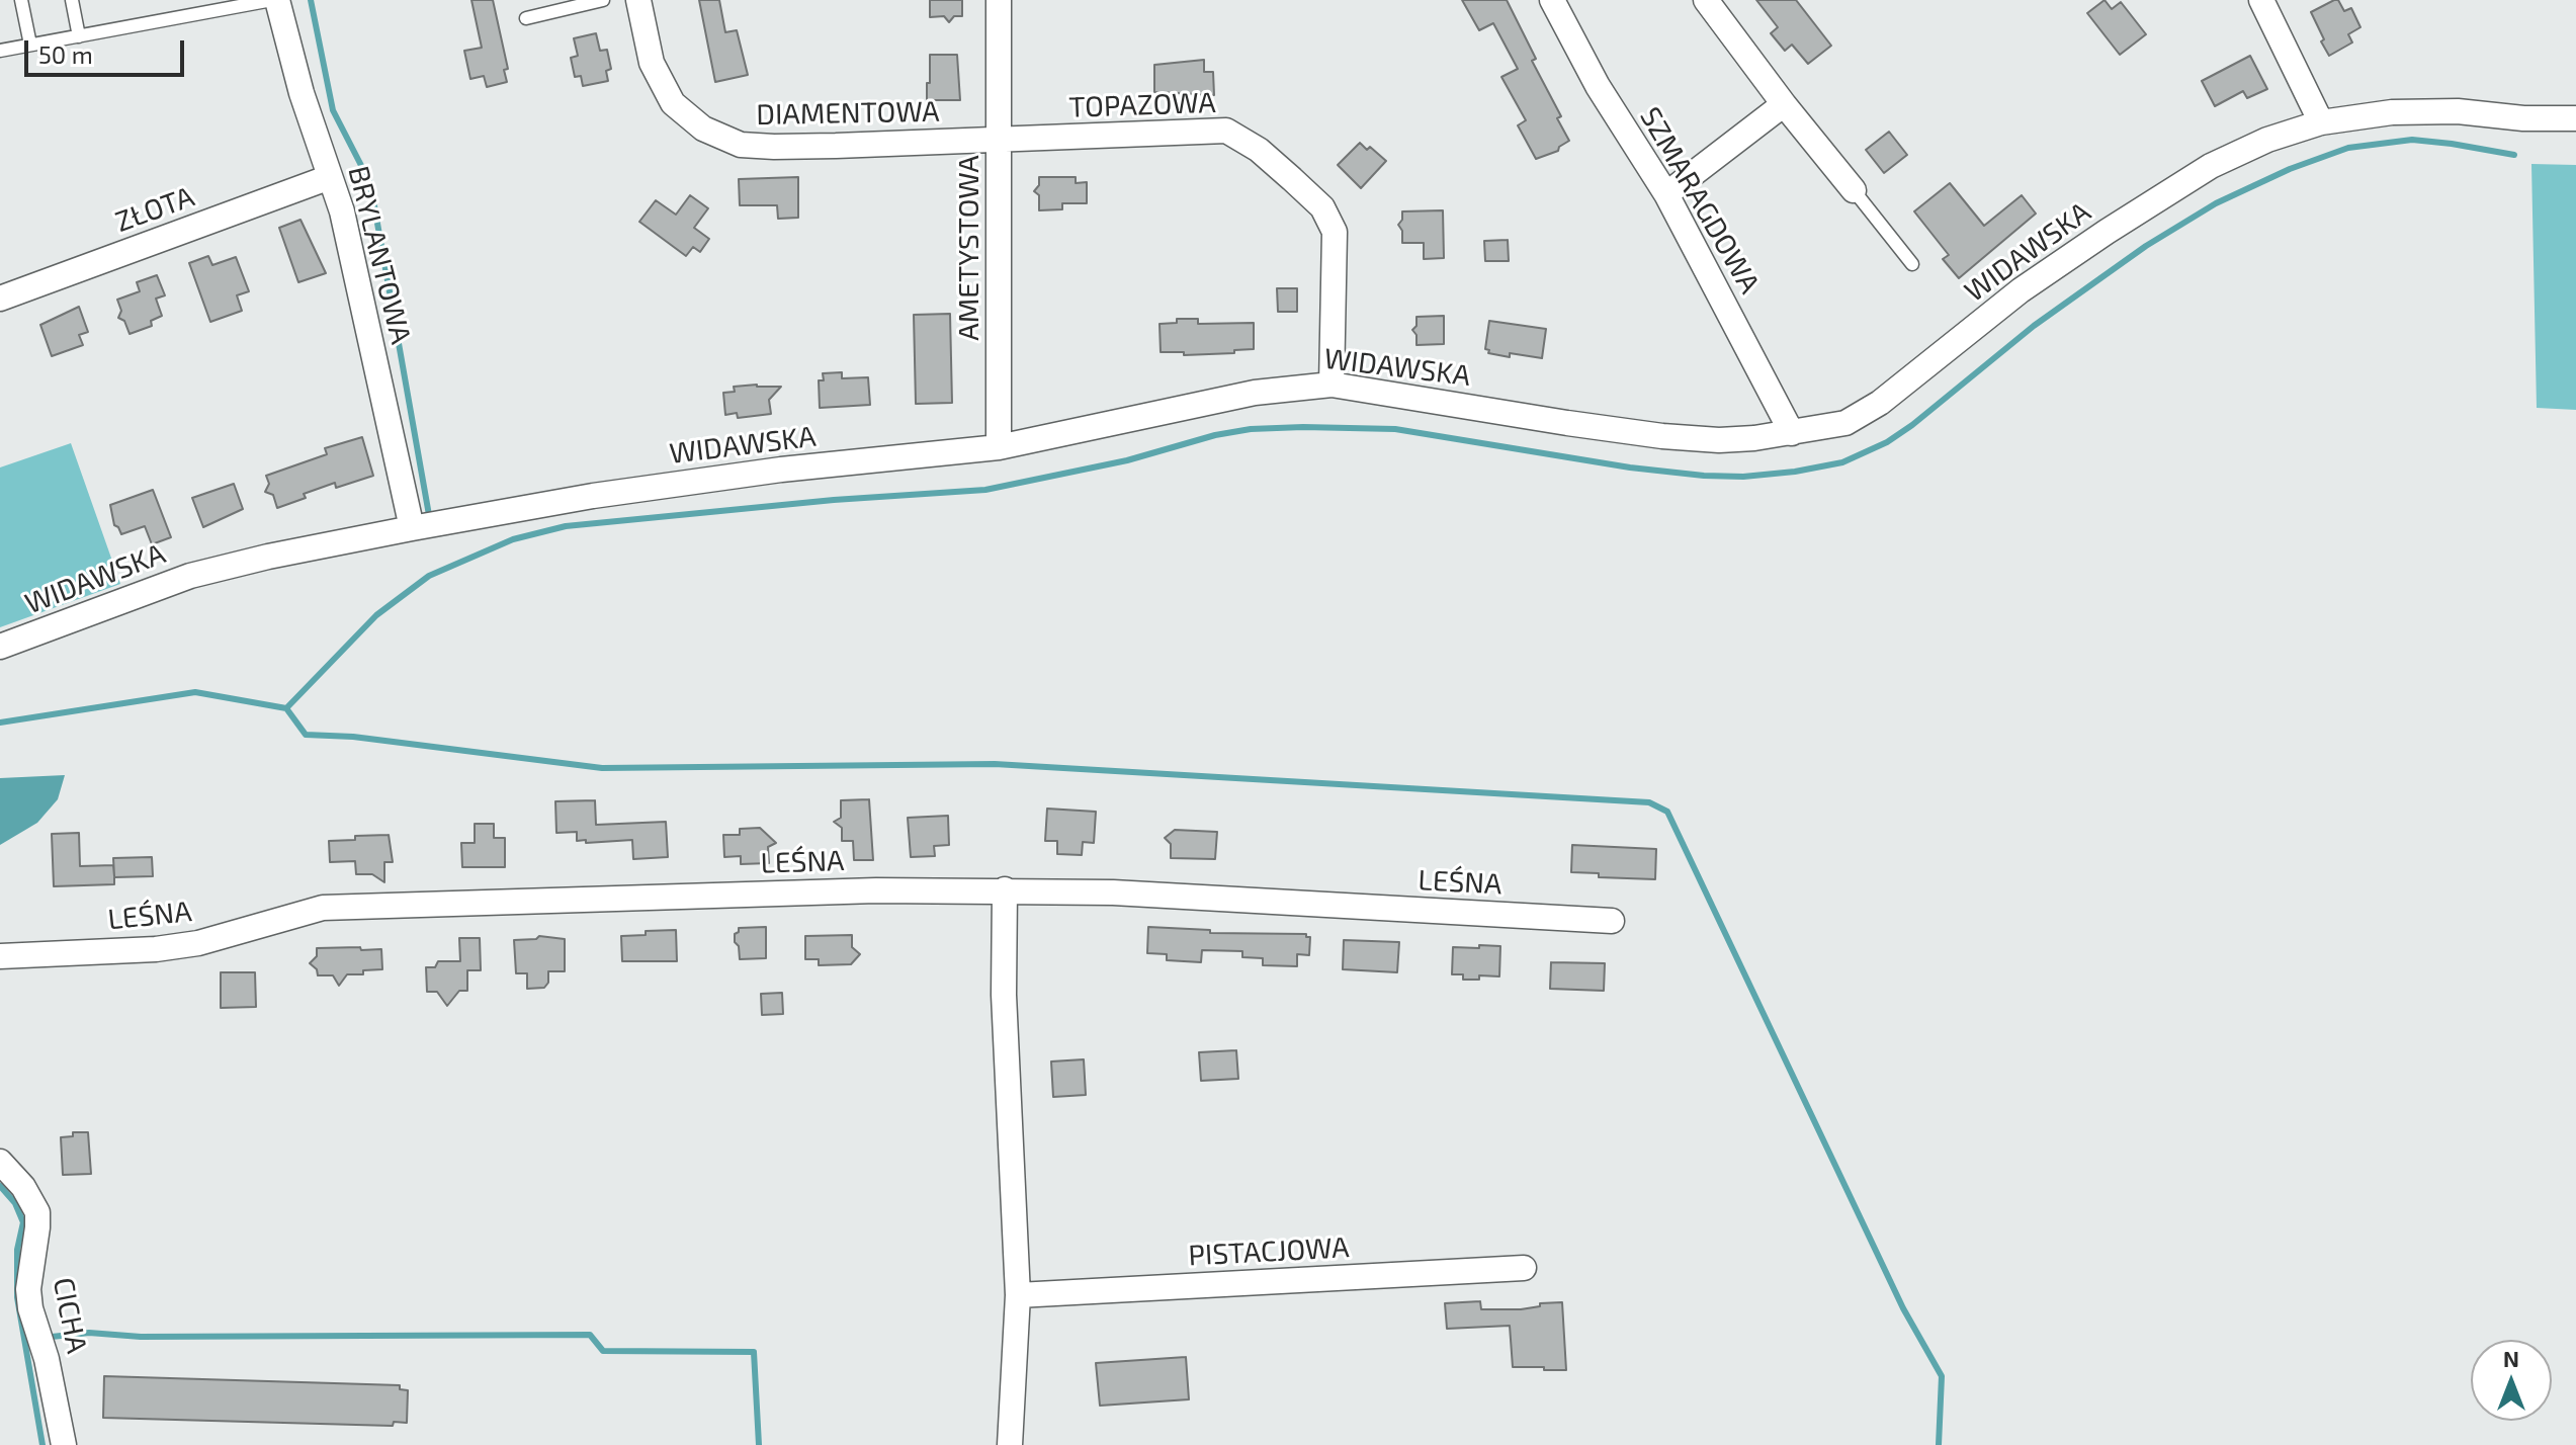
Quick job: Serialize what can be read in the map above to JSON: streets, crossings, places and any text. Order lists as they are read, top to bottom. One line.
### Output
{"streets":{"street":["TOPAZOWA","DIAMENTOWA","SZMARAGDOWA","ZŁOTA","AMETYSTOWA","WIDAWSKA","BRYLANTOWA","LEŚNA","PISTACJOWA","CICHA"]},"crossings":[["TOPAZOWA","DIAMENTOWA"],["TOPAZOWA","AMETYSTOWA"],["TOPAZOWA","WIDAWSKA"],["DIAMENTOWA","AMETYSTOWA"],["SZMARAGDOWA","WIDAWSKA"],["ZŁOTA","BRYLANTOWA"],["AMETYSTOWA","WIDAWSKA"],["WIDAWSKA","BRYLANTOWA"]],"scale_bar":"50 m","north":"top"}
